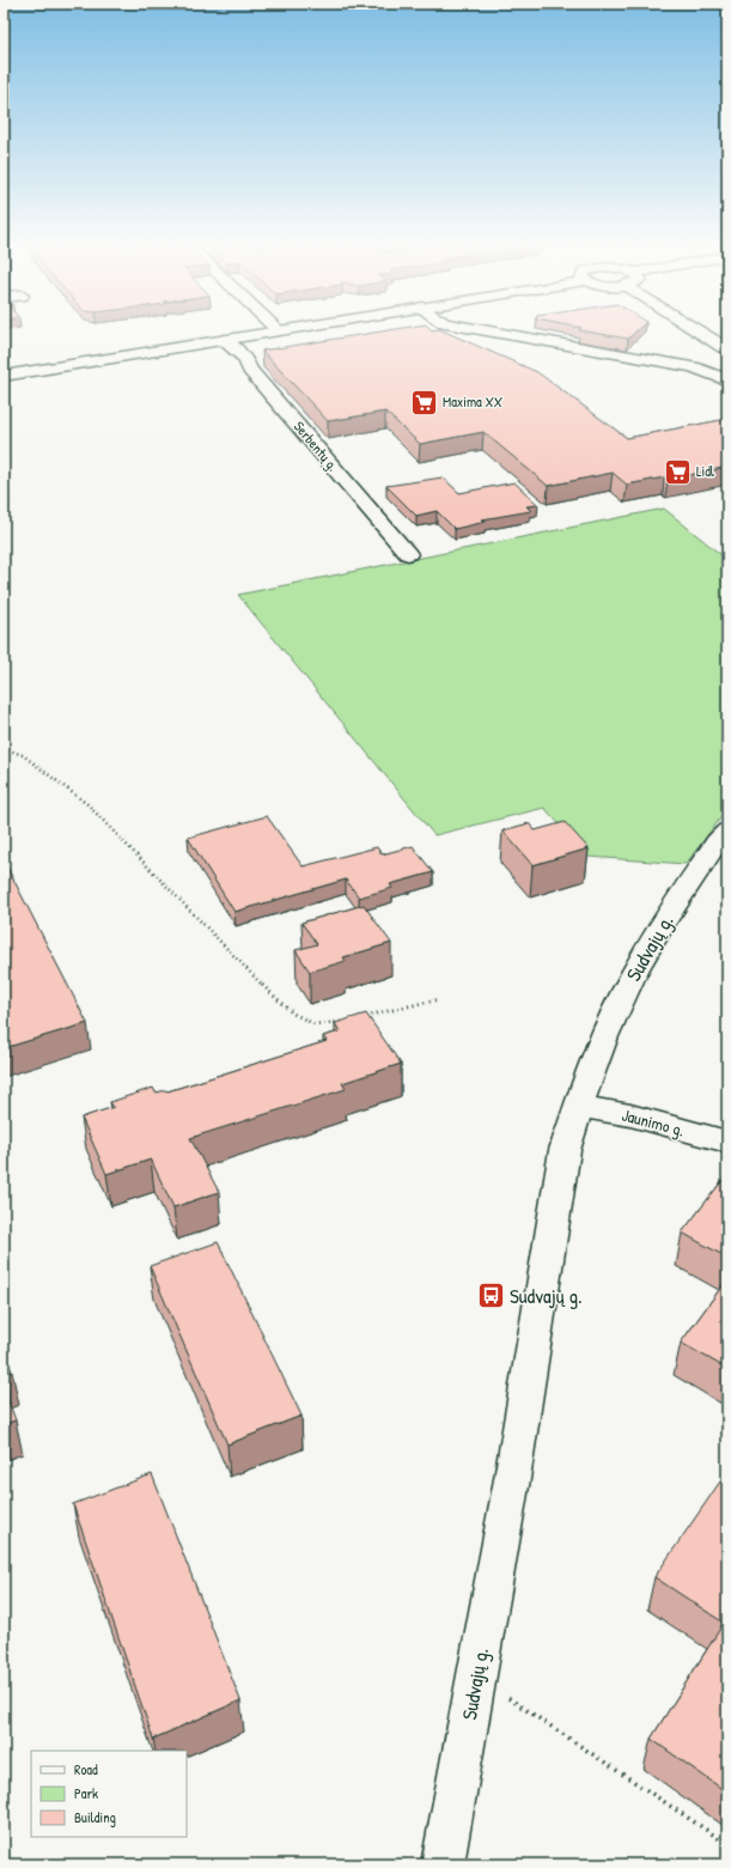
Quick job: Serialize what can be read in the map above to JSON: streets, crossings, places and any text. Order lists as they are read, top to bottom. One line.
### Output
{"streets":{"street":["Serbentų g.","Sudvajų g.","Jaunimo g."]},"crossings":[["Sudvajų g.","Jaunimo g."]],"places":{"supermarket":["Maxima XX","Lidl"],"bus stop":["Sudvajų g."]},"legend":["Road","Park","Building"]}
